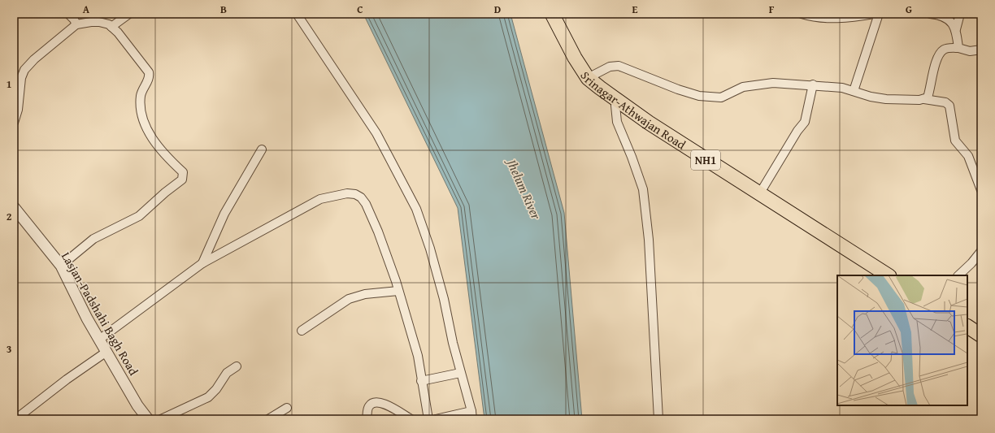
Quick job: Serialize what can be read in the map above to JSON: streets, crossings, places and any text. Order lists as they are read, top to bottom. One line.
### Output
{"streets":{"highway":["Srinagar-Athwajan Road","NH1"],"street":["Lasjan-Padshahi Bagh Road"]},"water":["Jhelum River"],"grid":{"columns":["A","B","C","D","E","F","G"],"rows":["1","2","3"]}}
